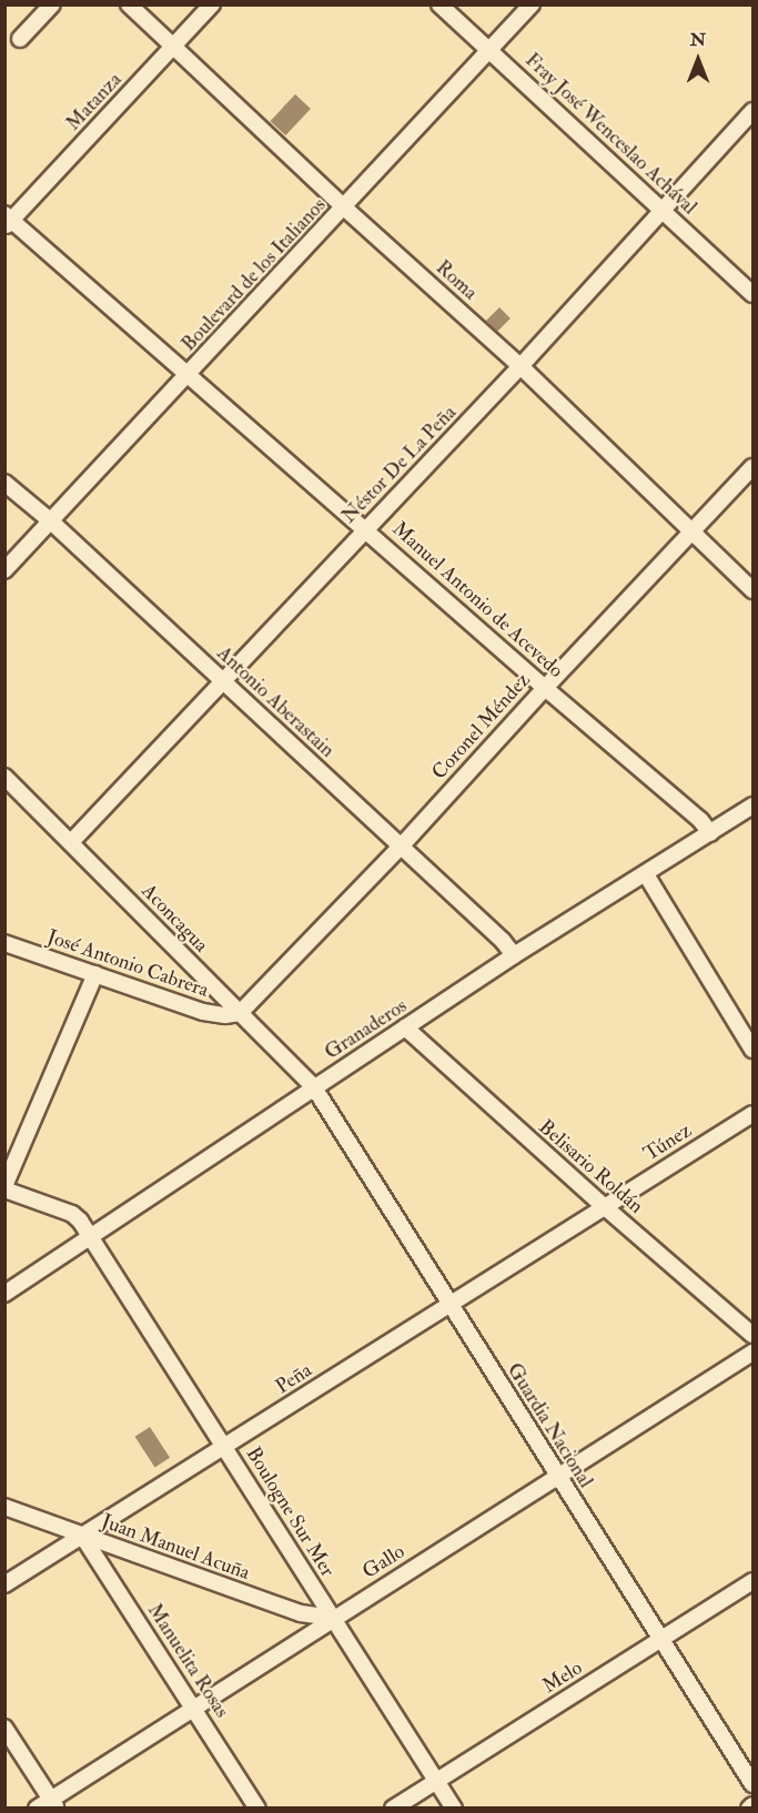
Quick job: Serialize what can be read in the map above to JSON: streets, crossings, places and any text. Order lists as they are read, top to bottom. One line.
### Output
{"streets":{"street":["Matanza","Fray José Wenceslao Achával","Boulevard de los Italianos","Roma","Néstor De La Peña","Manuel Antonio de Acevedo","Antonio Aberastain","Coronel Méndez","Aconcagua","José Antonio Cabrera","Granaderos","Túnez","Belisario Roldán","Peña","Guardia Nacional","Boulogne Sur Mer","Juan Manuel Acuña","Gallo","Manuelita Rosas","Melo"]},"crossings":[["Matanza","Roma"],["Matanza","Manuel Antonio de Acevedo"],["Fray José Wenceslao Achával","Boulevard de los Italianos"],["Fray José Wenceslao Achával","Néstor De La Peña"],["Boulevard de los Italianos","Roma"],["Boulevard de los Italianos","Manuel Antonio de Acevedo"],["Boulevard de los Italianos","Antonio Aberastain"],["Roma","Néstor De La Peña"],["Roma","Coronel Méndez"],["Néstor De La Peña","Manuel Antonio de Acevedo"],["Néstor De La Peña","Antonio Aberastain"],["Néstor De La Peña","Aconcagua"],["Manuel Antonio de Acevedo","Coronel Méndez"],["Manuel Antonio de Acevedo","Granaderos"],["Antonio Aberastain","Coronel Méndez"],["Antonio Aberastain","Granaderos"],["Coronel Méndez","Aconcagua"],["Coronel Méndez","José Antonio Cabrera"],["Aconcagua","José Antonio Cabrera"],["Aconcagua","Granaderos"],["Aconcagua","Guardia Nacional"],["Granaderos","Belisario Roldán"],["Granaderos","Guardia Nacional"],["Granaderos","Boulogne Sur Mer"],["Túnez","Belisario Roldán"],["Túnez","Peña"],["Belisario Roldán","Peña"],["Peña","Guardia Nacional"],["Peña","Boulogne Sur Mer"],["Peña","Juan Manuel Acuña"],["Peña","Manuelita Rosas"],["Guardia Nacional","Gallo"],["Guardia Nacional","Melo"],["Boulogne Sur Mer","Juan Manuel Acuña"],["Boulogne Sur Mer","Gallo"],["Boulogne Sur Mer","Melo"],["Juan Manuel Acuña","Gallo"],["Juan Manuel Acuña","Manuelita Rosas"],["Gallo","Manuelita Rosas"]],"north":"top"}
